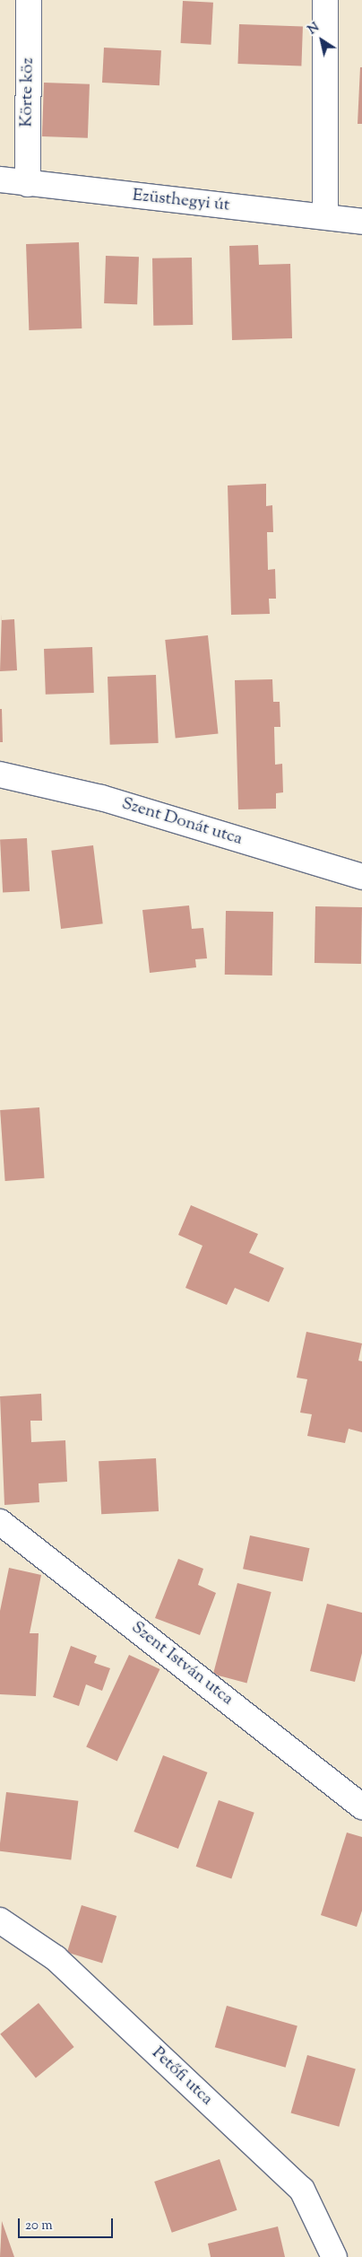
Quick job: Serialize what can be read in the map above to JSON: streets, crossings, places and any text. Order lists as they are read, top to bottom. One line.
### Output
{"streets":{"street":["Körte köz","Ezüsthegyi út","Szent Donát utca","Szent István utca","Petőfi utca"]},"crossings":[["Körte köz","Ezüsthegyi út"]],"scale_bar":"20 m","north":"top left"}
